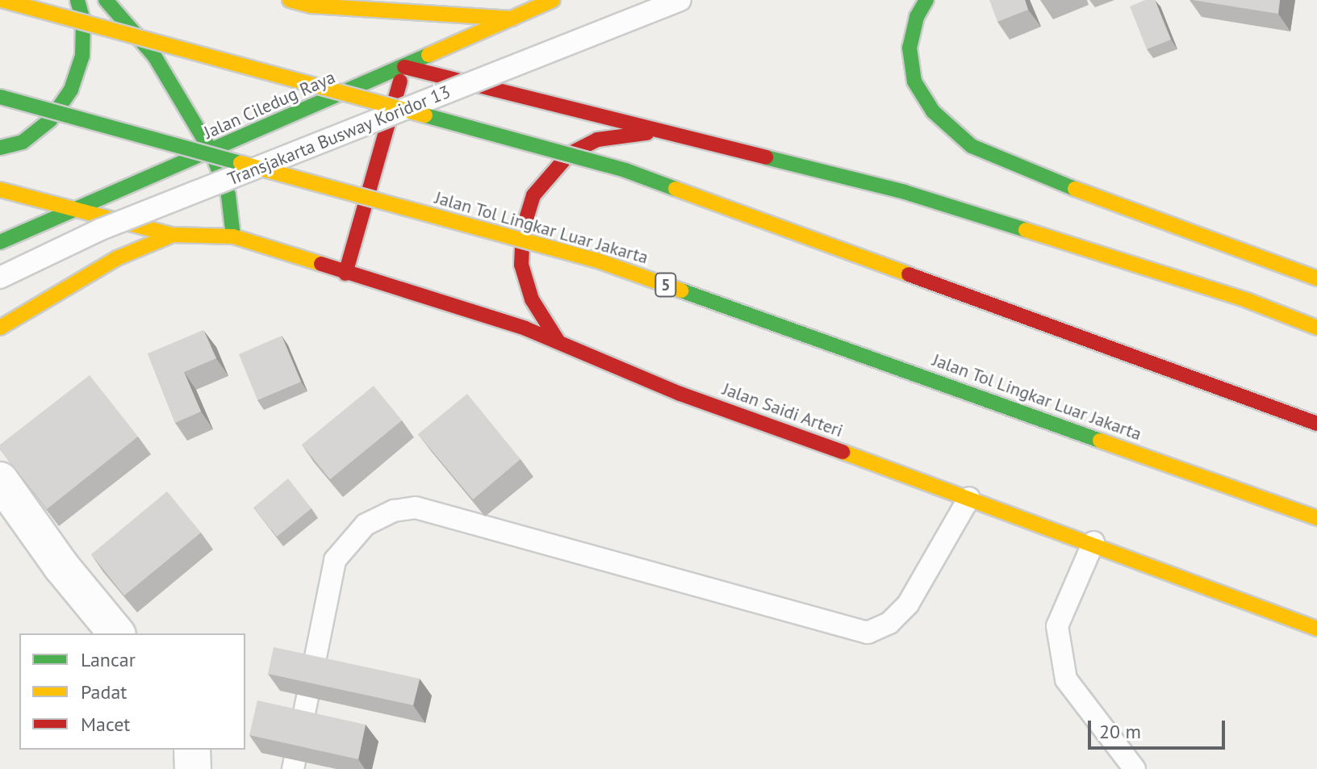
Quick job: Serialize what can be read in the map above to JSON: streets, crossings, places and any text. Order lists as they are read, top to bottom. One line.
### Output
{"streets":{"main road":["Jalan Ciledug Raya","Jalan Tol Lingkar Luar Jakarta","5","Jalan Saidi Arteri"],"lane":["Transjakarta Busway Koridor 13"]},"legend":["Lancar","Padat","Macet"],"scale_bar":"20 m"}
